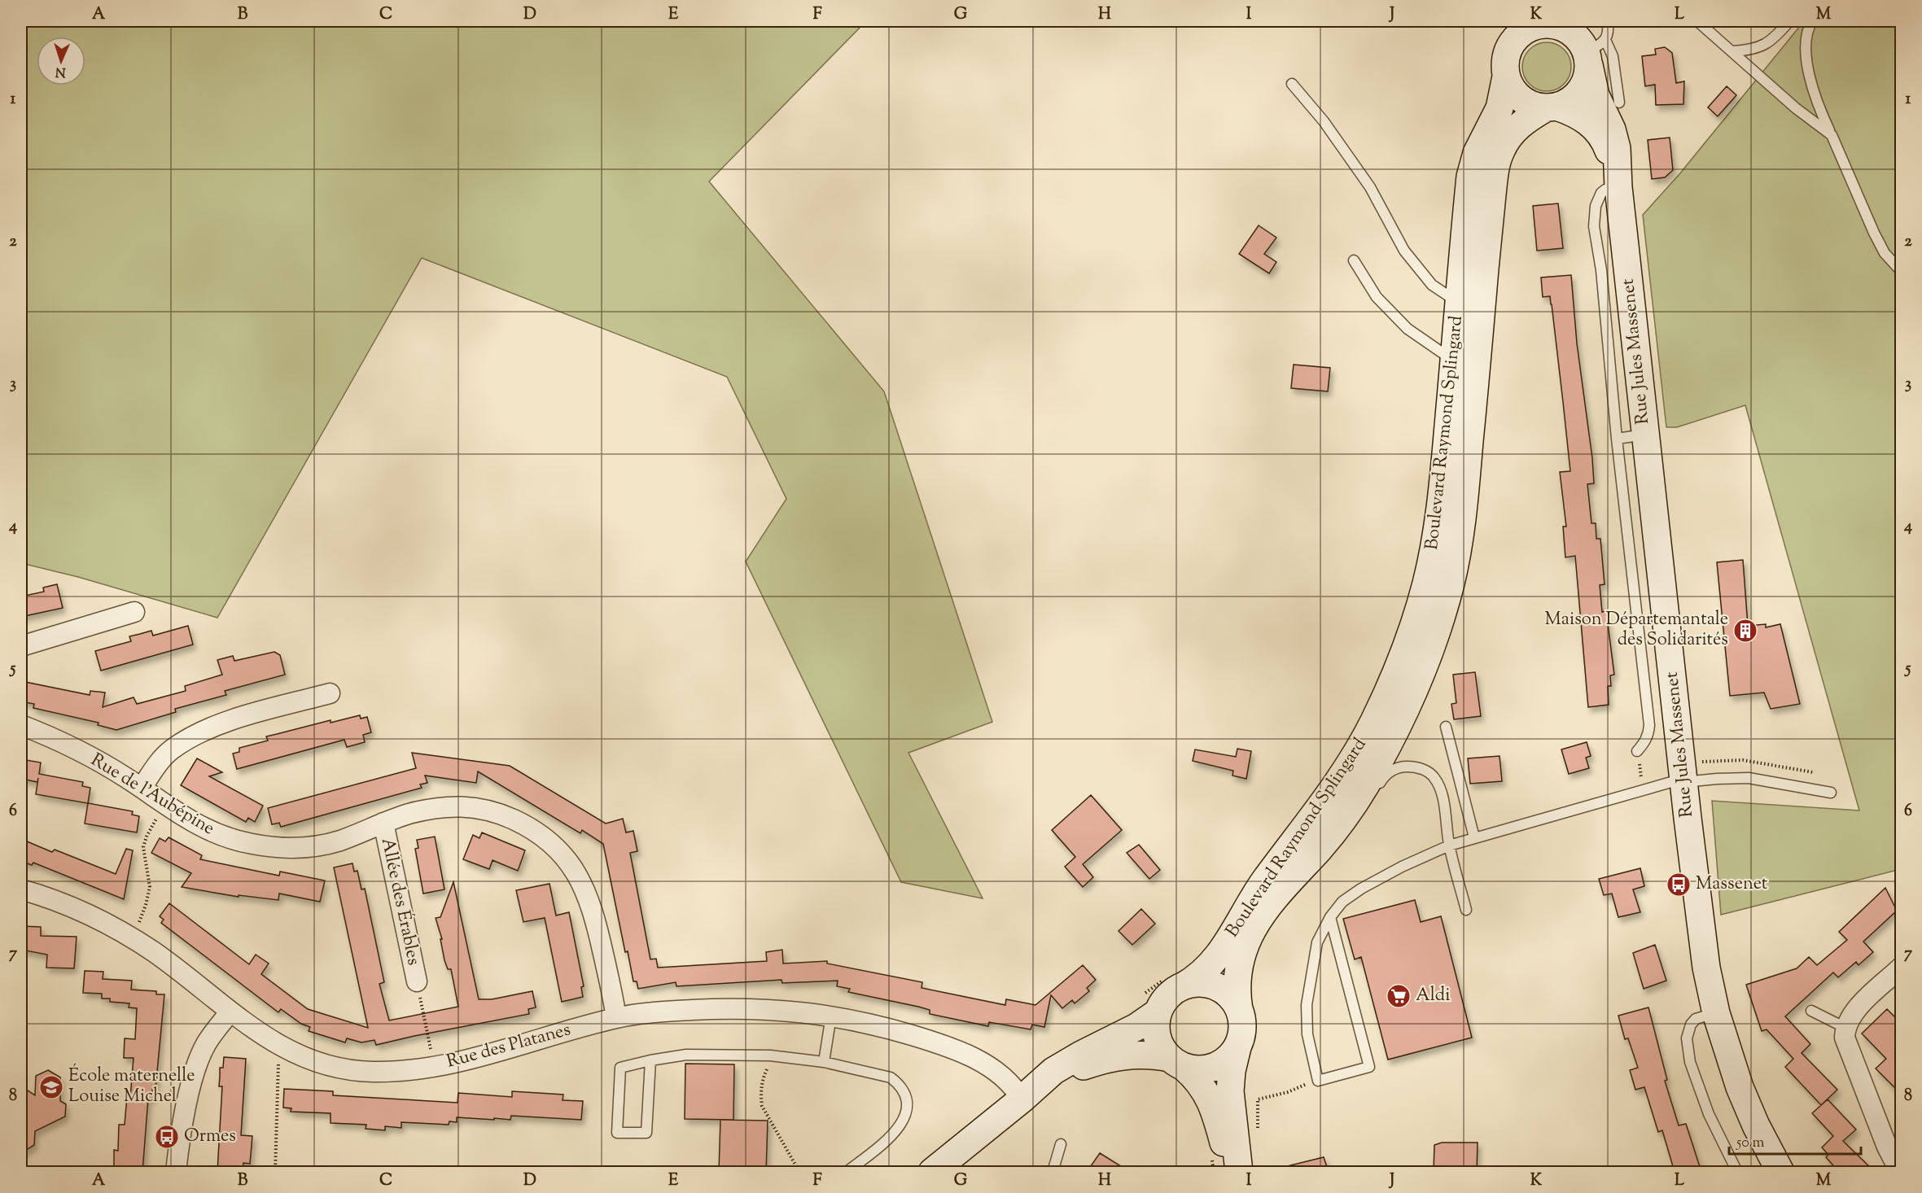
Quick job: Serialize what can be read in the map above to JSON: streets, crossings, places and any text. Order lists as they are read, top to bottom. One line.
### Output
{"streets":{"main road":["Rue Jules Massenet","Boulevard Raymond Splingard"],"street":["Rue de l'Aubépine","Allée des Érables","Rue des Platanes"]},"crossings":[["Rue Jules Massenet","Boulevard Raymond Splingard"],["Rue de l'Aubépine","Allée des Érables"],["Rue de l'Aubépine","Rue des Platanes"]],"places":{"building":["Maison Départemantale des Solidarités"],"bus stop":["Massenet","Ormes"],"supermarket":["Aldi"],"school or university":["École maternelle Louise Michel"]},"scale_bar":"50 m","north":"bottom","grid":{"columns":["A","B","C","D","E","F","G","H","I","J","K","L","M"],"rows":["1","2","3","4","5","6","7","8"]}}
